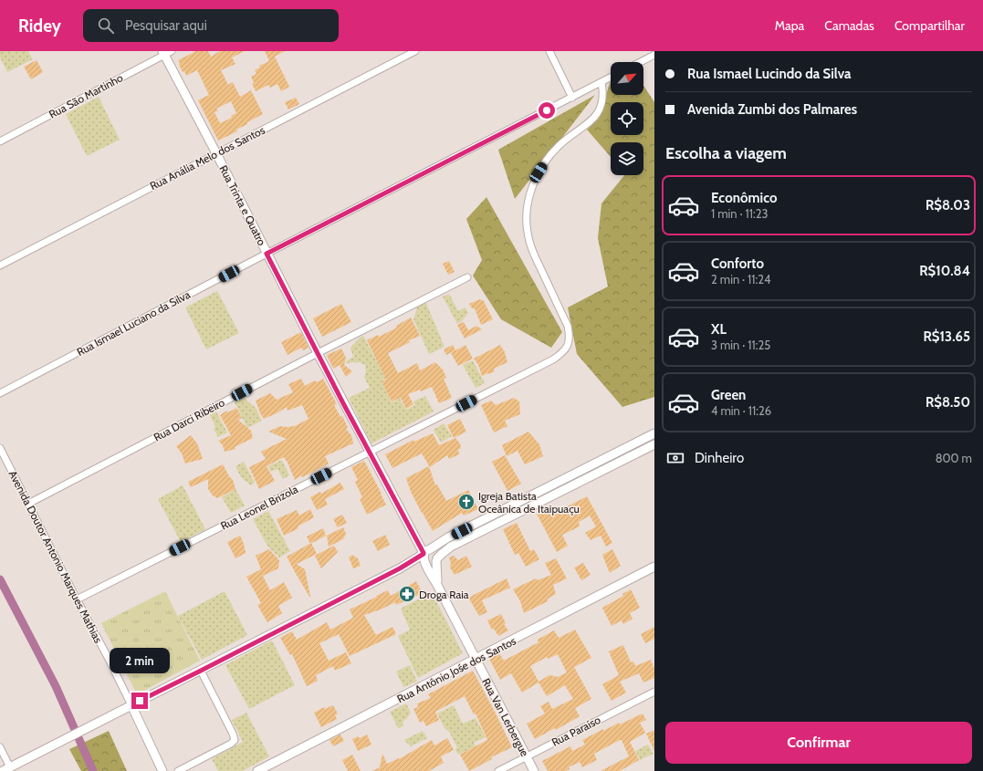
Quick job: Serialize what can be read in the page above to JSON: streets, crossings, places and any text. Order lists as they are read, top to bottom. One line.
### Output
{"streets":{"street":["Rua São Martinho","Rua Anália Melo dos Santos","Rua Trinta e Quatro","Rua Ismael Luciano da Silva","Rua Darci Ribeiro","Rua Leonel Brizola","Avenida Doutor Antonio Marques Mathias","Rua Antônio Jośe dos Santos","Rua Van Lerbergue","Rua Paraíso"]},"crossings":[["Rua São Martinho","Rua Trinta e Quatro"],["Rua Anália Melo dos Santos","Rua Trinta e Quatro"],["Rua Trinta e Quatro","Rua Ismael Luciano da Silva"],["Rua Trinta e Quatro","Rua Darci Ribeiro"],["Rua Trinta e Quatro","Rua Leonel Brizola"],["Rua Trinta e Quatro","Rua Van Lerbergue"],["Rua Ismael Luciano da Silva","Rua Leonel Brizola"],["Rua Darci Ribeiro","Avenida Doutor Antonio Marques Mathias"],["Rua Leonel Brizola","Avenida Doutor Antonio Marques Mathias"],["Rua Antônio Jośe dos Santos","Rua Van Lerbergue"],["Rua Van Lerbergue","Rua Paraíso"]],"places":{"church":["Igreja Batista Oceânica de Itaipuaçu"],"pharmacy":["Droga Raia"]},"north":"top right","page":{"header":"Ridey","search":"Pesquisar aqui","nav":["Mapa","Camadas","Compartilhar"],"banner":["Rua Ismael Lucindo da Silva","Avenida Zumbi dos Palmares"],"heading":"Escolha a viagem","list":[{"name":"Econômico","note":"1 min · 11:23","value":"R$8.03"},{"name":"Conforto","note":"2 min · 11:24","value":"R$10.84"},{"name":"XL","note":"3 min · 11:25","value":"R$13.65"},{"name":"Green","note":"4 min · 11:26","value":"R$8.50"}],"pay":["Dinheiro","800 m"],"bubble":"2 min","buttons":"Confirmar"}}
